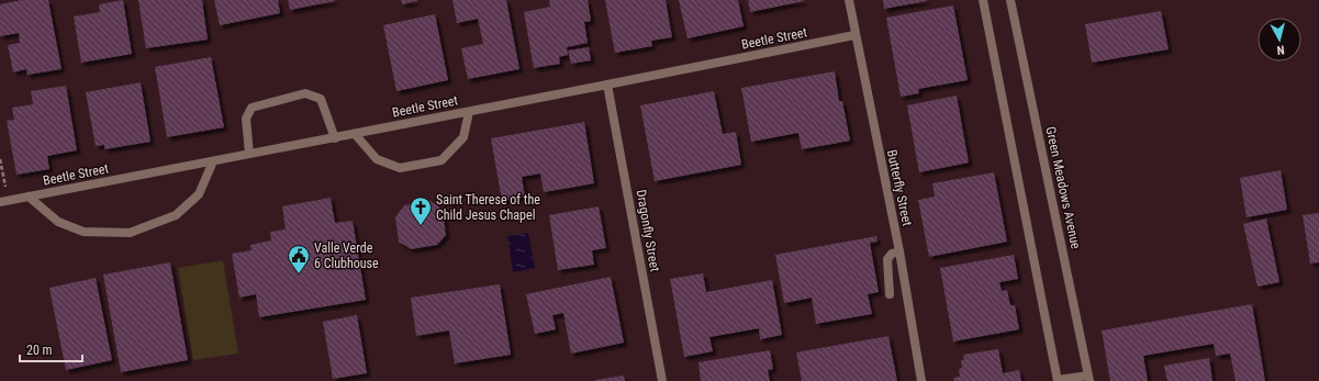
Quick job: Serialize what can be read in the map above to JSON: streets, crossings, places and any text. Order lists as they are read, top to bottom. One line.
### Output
{"streets":{"street":["Beetle Street","Butterfly Street","Green Meadows Avenue","Dragonfly Street"]},"crossings":[["Beetle Street","Butterfly Street"],["Beetle Street","Dragonfly Street"]],"places":{"church":["Saint Therese of the Child Jesus Chapel"],"public building":["Valle Verde 6 Clubhouse"]},"scale_bar":"20 m","north":"bottom"}
